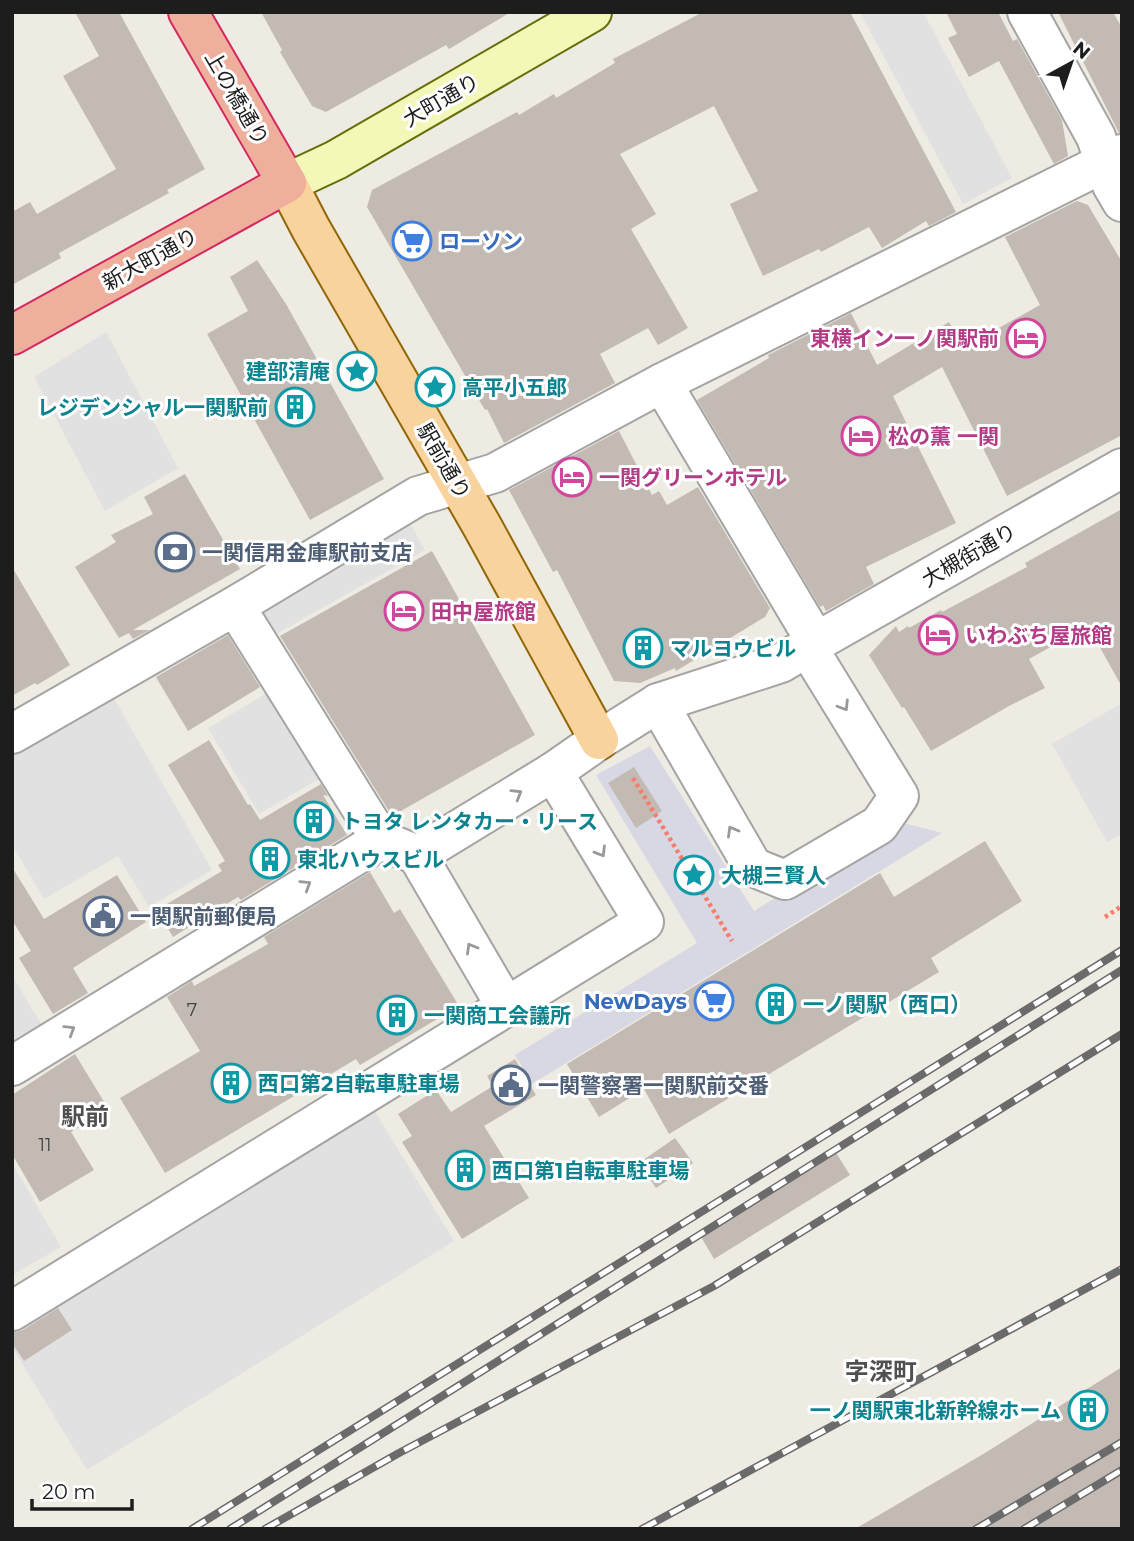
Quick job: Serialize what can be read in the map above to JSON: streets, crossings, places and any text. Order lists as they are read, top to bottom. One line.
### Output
{"streets":{"highway":["上の橋通り","新大町通り"],"main road":["大町通り","駅前通り"],"street":["大槻街通り"]},"crossings":[["上の橋通り","大町通り"],["上の橋通り","新大町通り"],["上の橋通り","駅前通り"],["大町通り","新大町通り"],["大町通り","駅前通り"],["新大町通り","駅前通り"],["駅前通り","大槻街通り"]],"districts":["駅前","字深町"],"places":{"supermarket":["ローソン","NewDays"],"hotel":["東横イン一ノ関駅前","松の薫 一関","一関グリーンホテル","田中屋旅館","いわぶち屋旅館"],"place":["建部清庵","高平小五郎","大槻三賢人"],"building":["レジデンシャル一関駅前","マルヨウビル","トヨタ レンタカー・リース","東北ハウスビル","一ノ関駅（西口）","一関商工会議所","西口第2自転車駐車場","西口第1自転車駐車場","一ノ関駅東北新幹線ホーム"],"bank":["一関信用金庫駅前支店"],"public building":["一関駅前郵便局","一関警察署一関駅前交番"]},"house_numbers":["7","11"],"scale_bar":"20 m","north":"top right"}
